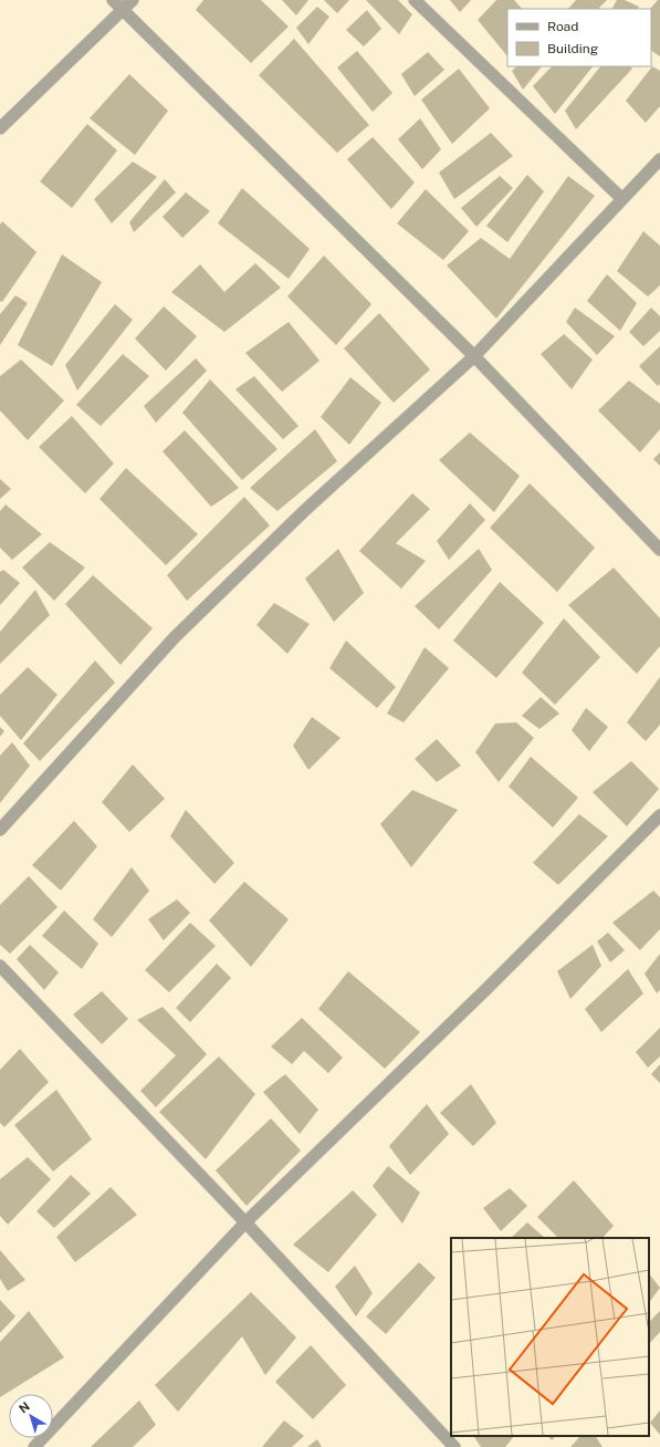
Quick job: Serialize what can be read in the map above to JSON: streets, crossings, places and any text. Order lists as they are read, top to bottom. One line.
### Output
{"legend":["Road","Building"],"north":"top left"}
